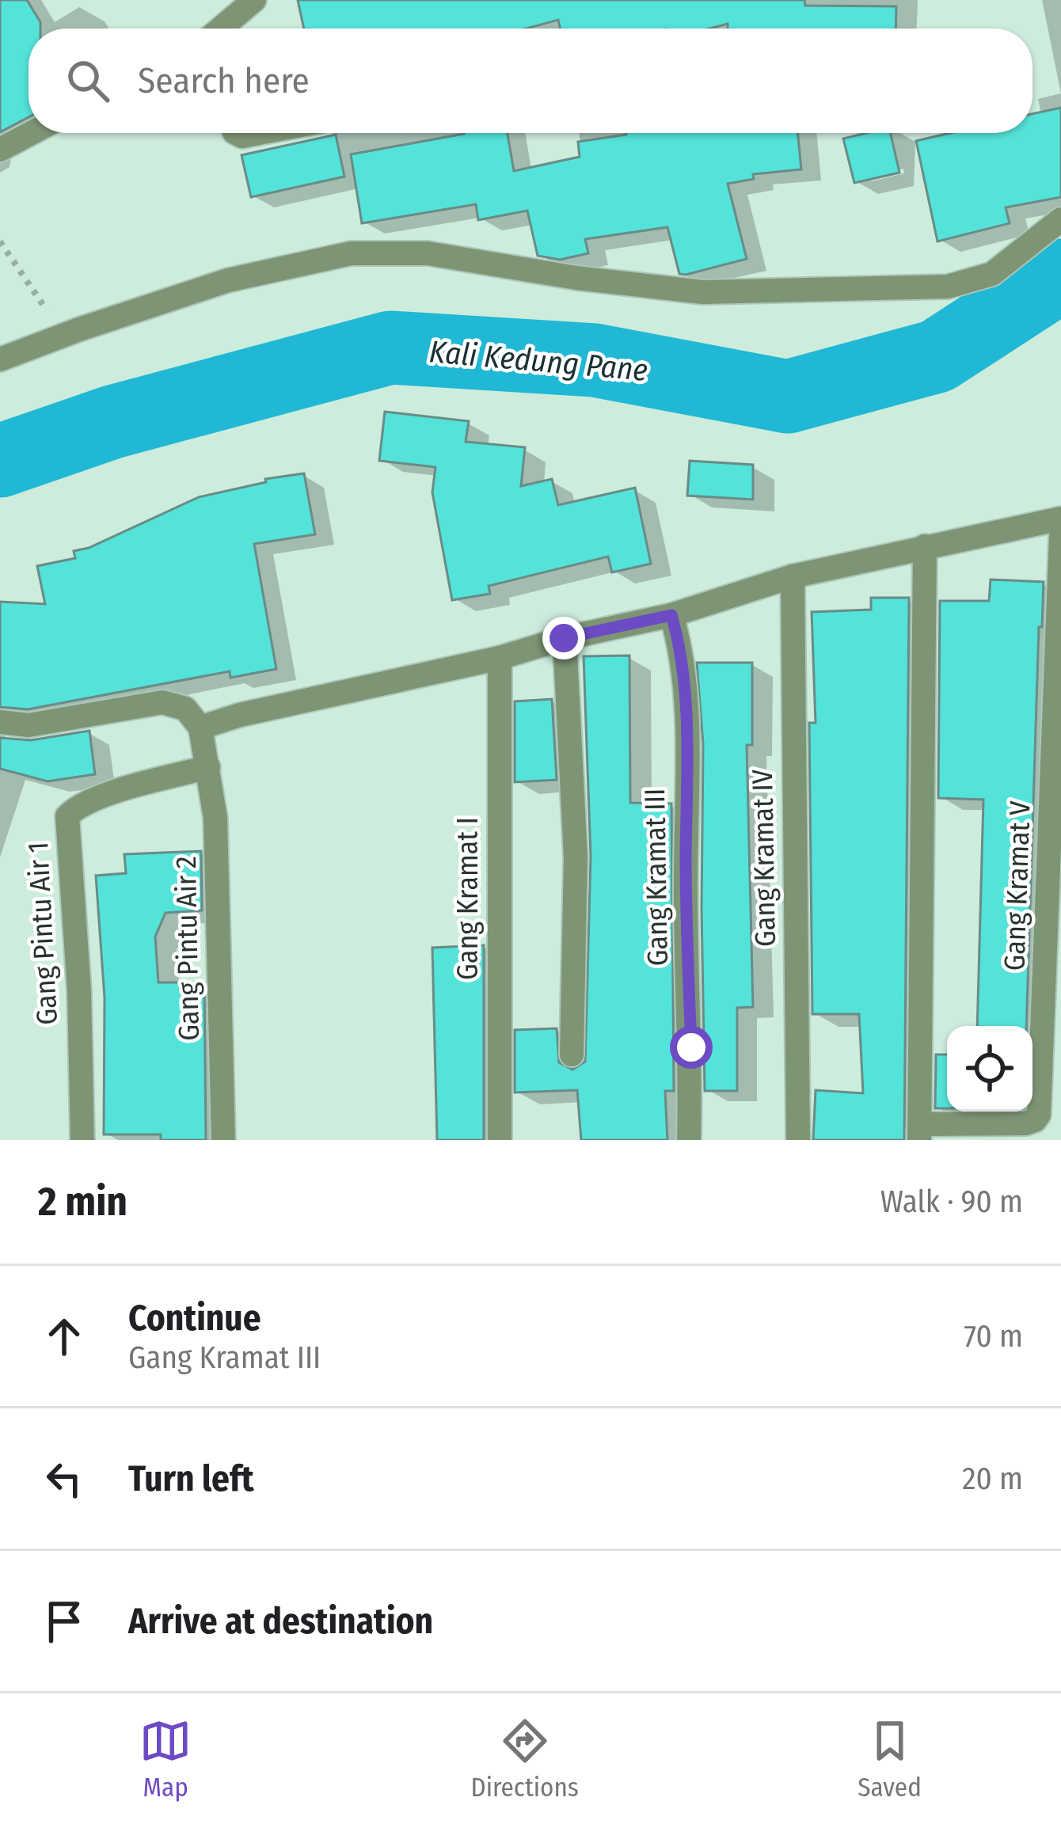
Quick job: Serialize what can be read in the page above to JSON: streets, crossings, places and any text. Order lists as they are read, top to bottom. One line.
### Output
{"streets":{"street":["Gang Kramat IV","Gang Kramat III","Gang Kramat V","Gang Kramat I","Gang Pintu Air 1","Gang Pintu Air 2"]},"crossings":[["Gang Pintu Air 1","Gang Pintu Air 2"]],"water":["Kali Kedung Pane"],"page":{"search":"Search here","heading":["2 min","Walk · 90 m"],"list":[["Continue","Gang Kramat III","70 m"],["Turn left","20 m"],"Arrive at destination"],"nav":["Map","Directions","Saved"]}}
